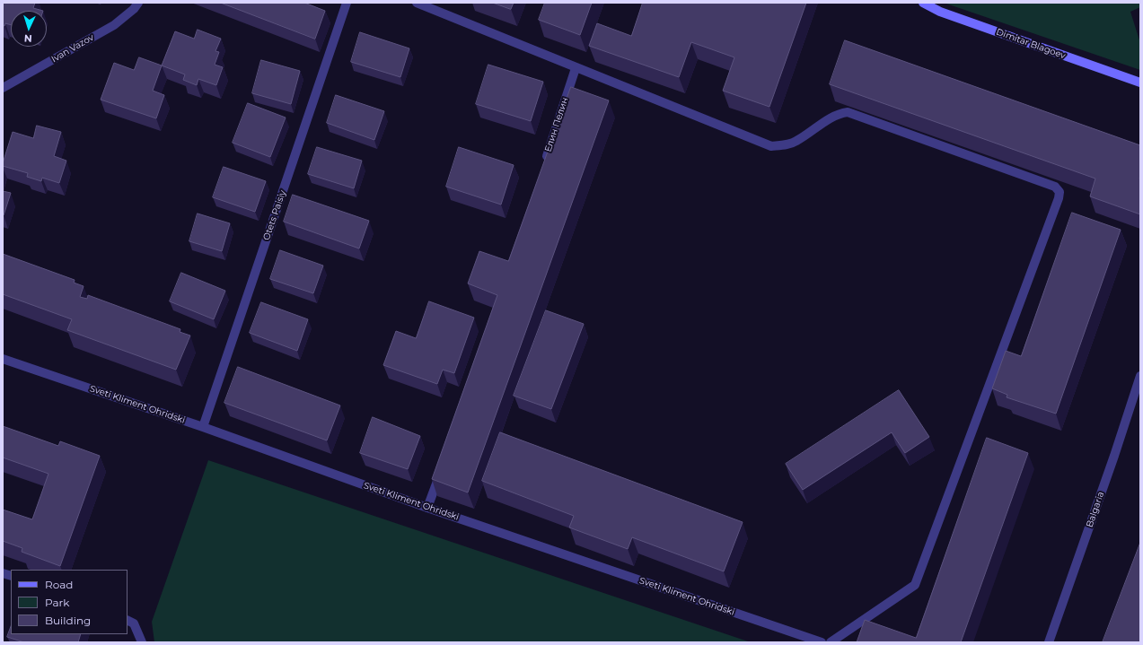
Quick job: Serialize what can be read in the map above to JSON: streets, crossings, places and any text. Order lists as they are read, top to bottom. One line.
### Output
{"streets":{"street":["Dimitar Blagoev","Ivan Vazov","Елин Пелин","Otets Paisiy","Sveti Kliment Ohridski","Balgaria"]},"crossings":[["Otets Paisiy","Sveti Kliment Ohridski"]],"legend":["Road","Park","Building"],"north":"bottom"}
